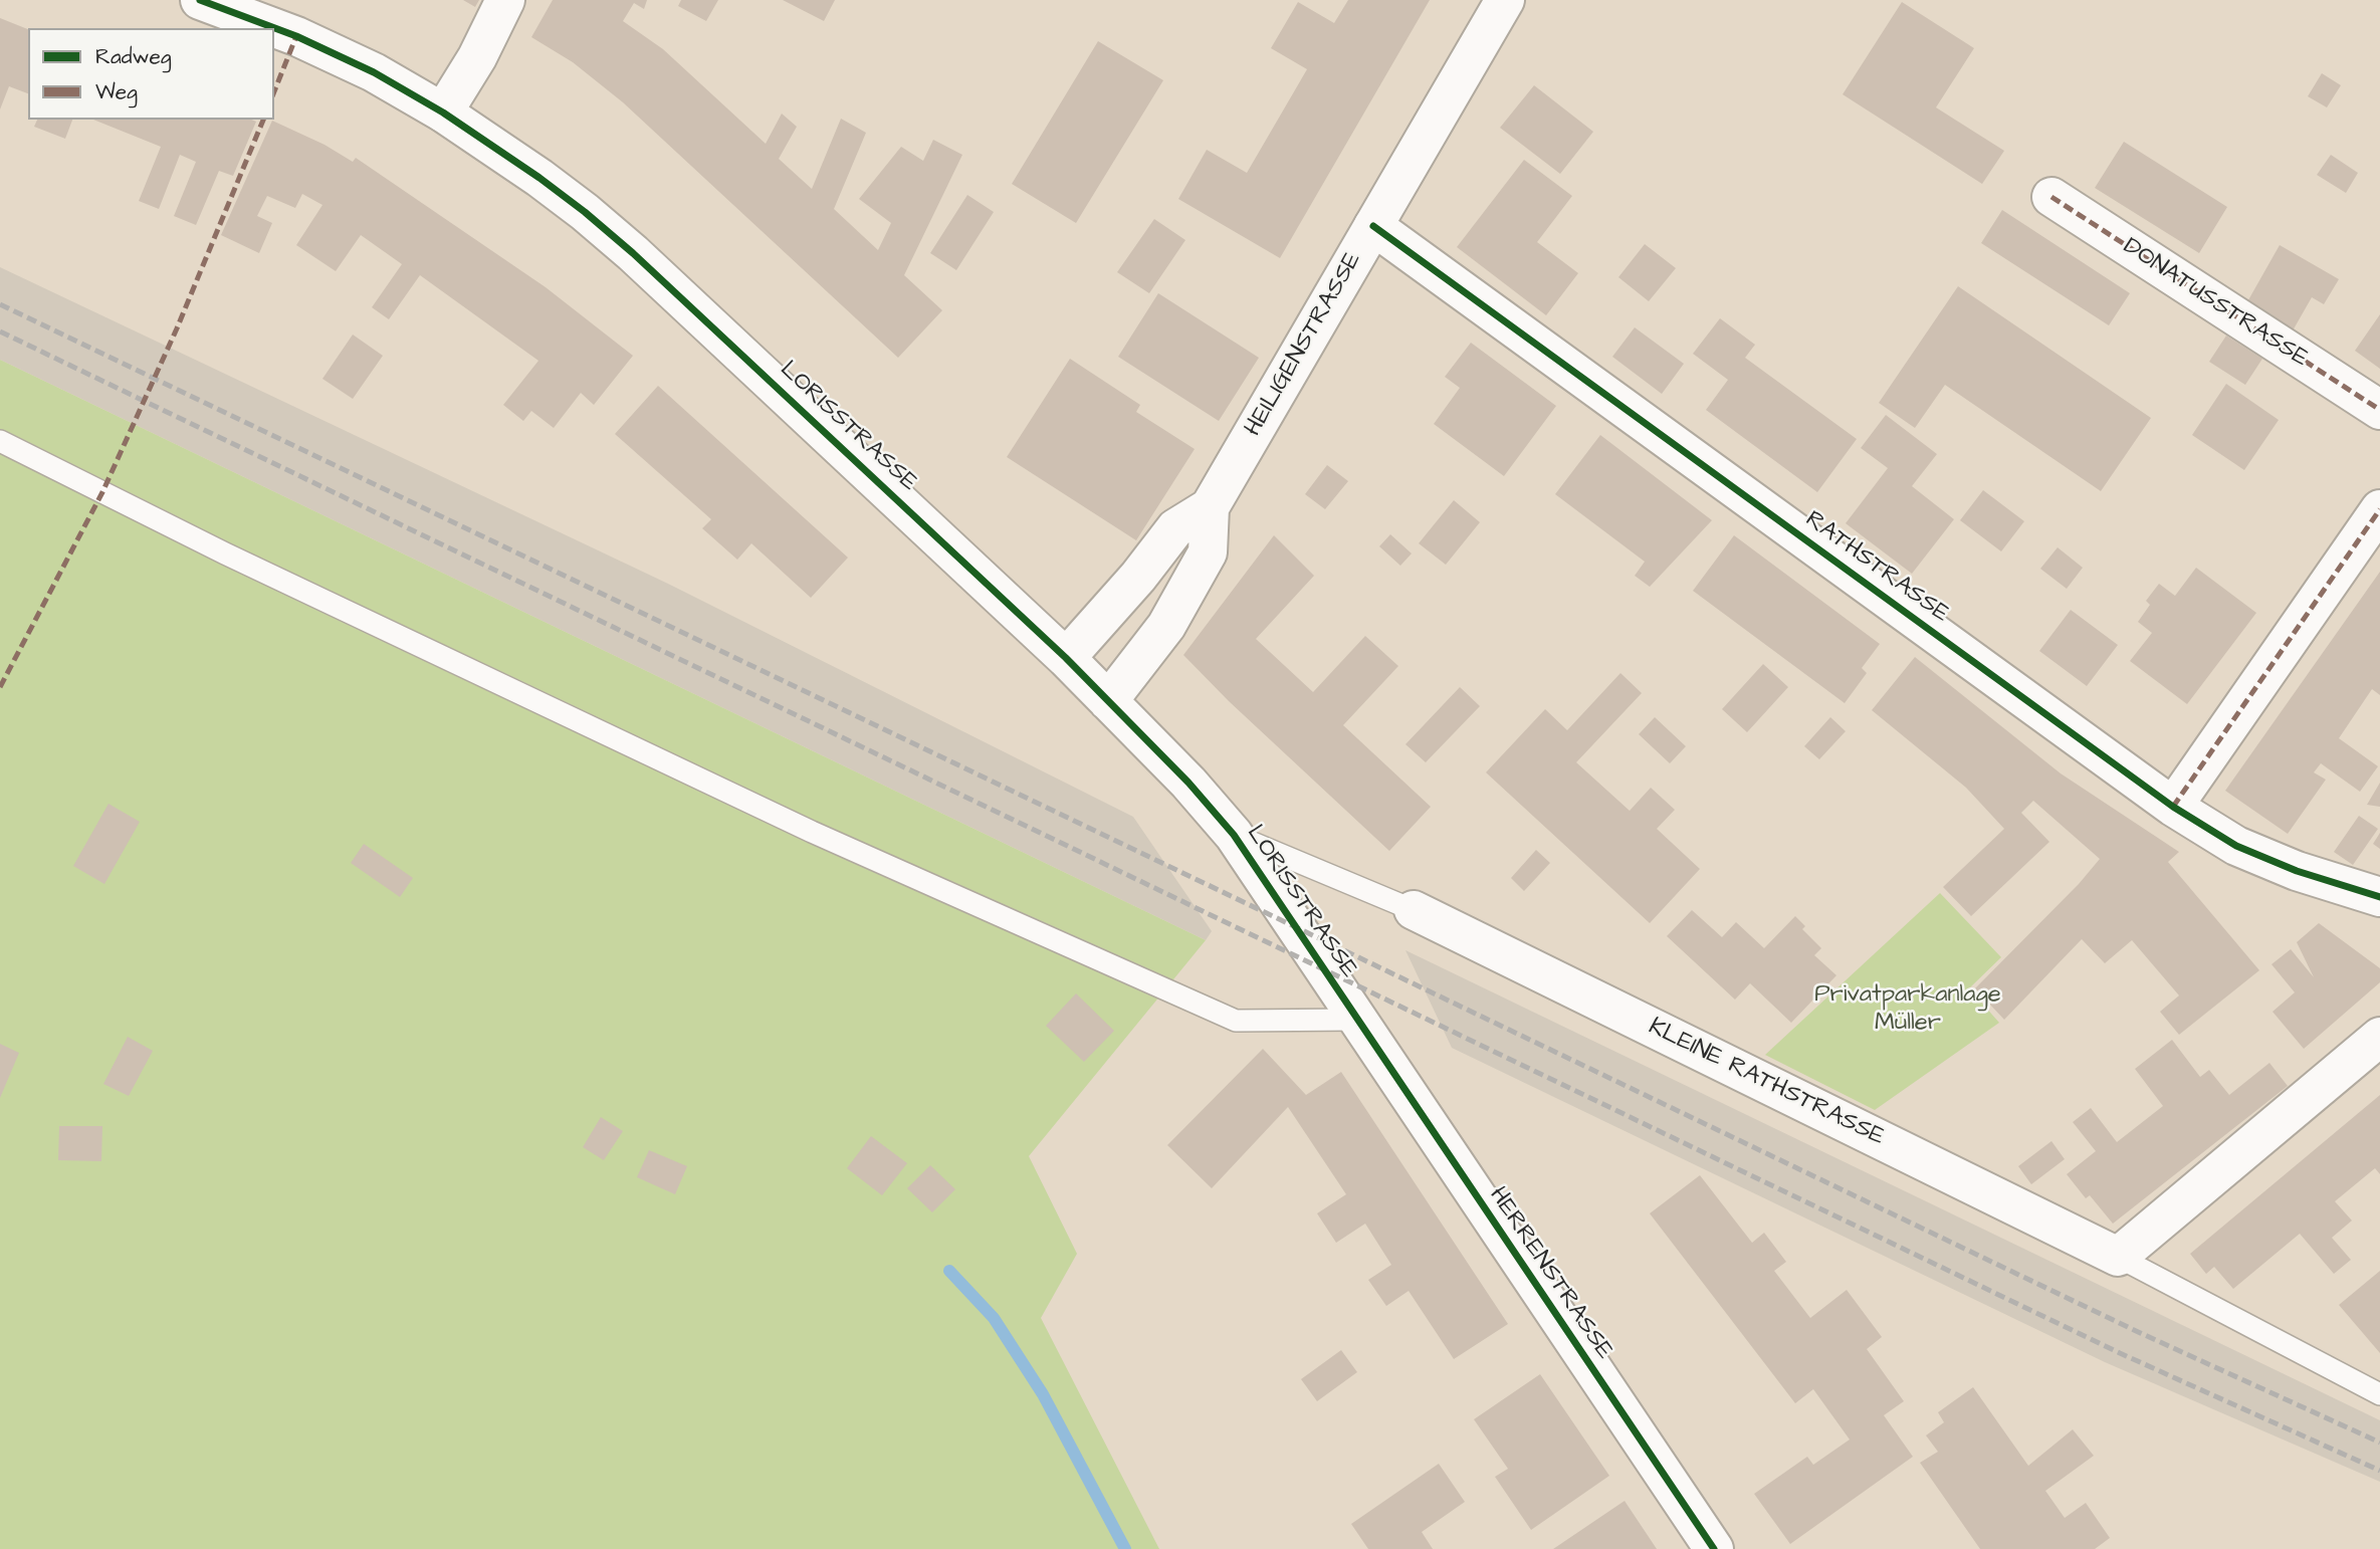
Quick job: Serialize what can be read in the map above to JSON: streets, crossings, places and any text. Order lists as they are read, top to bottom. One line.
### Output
{"streets":{"street":["DONATUSSTRASSE","HEILIGENSTRASSE","LORISSTRASSE","RATHSTRASSE","KLEINE RATHSTRASSE","HERRENSTRASSE"]},"crossings":[["HEILIGENSTRASSE","LORISSTRASSE"],["HEILIGENSTRASSE","RATHSTRASSE"],["LORISSTRASSE","HERRENSTRASSE"]],"parks":["Privatparkanlage Müller"],"legend":["Radweg","Weg"]}
